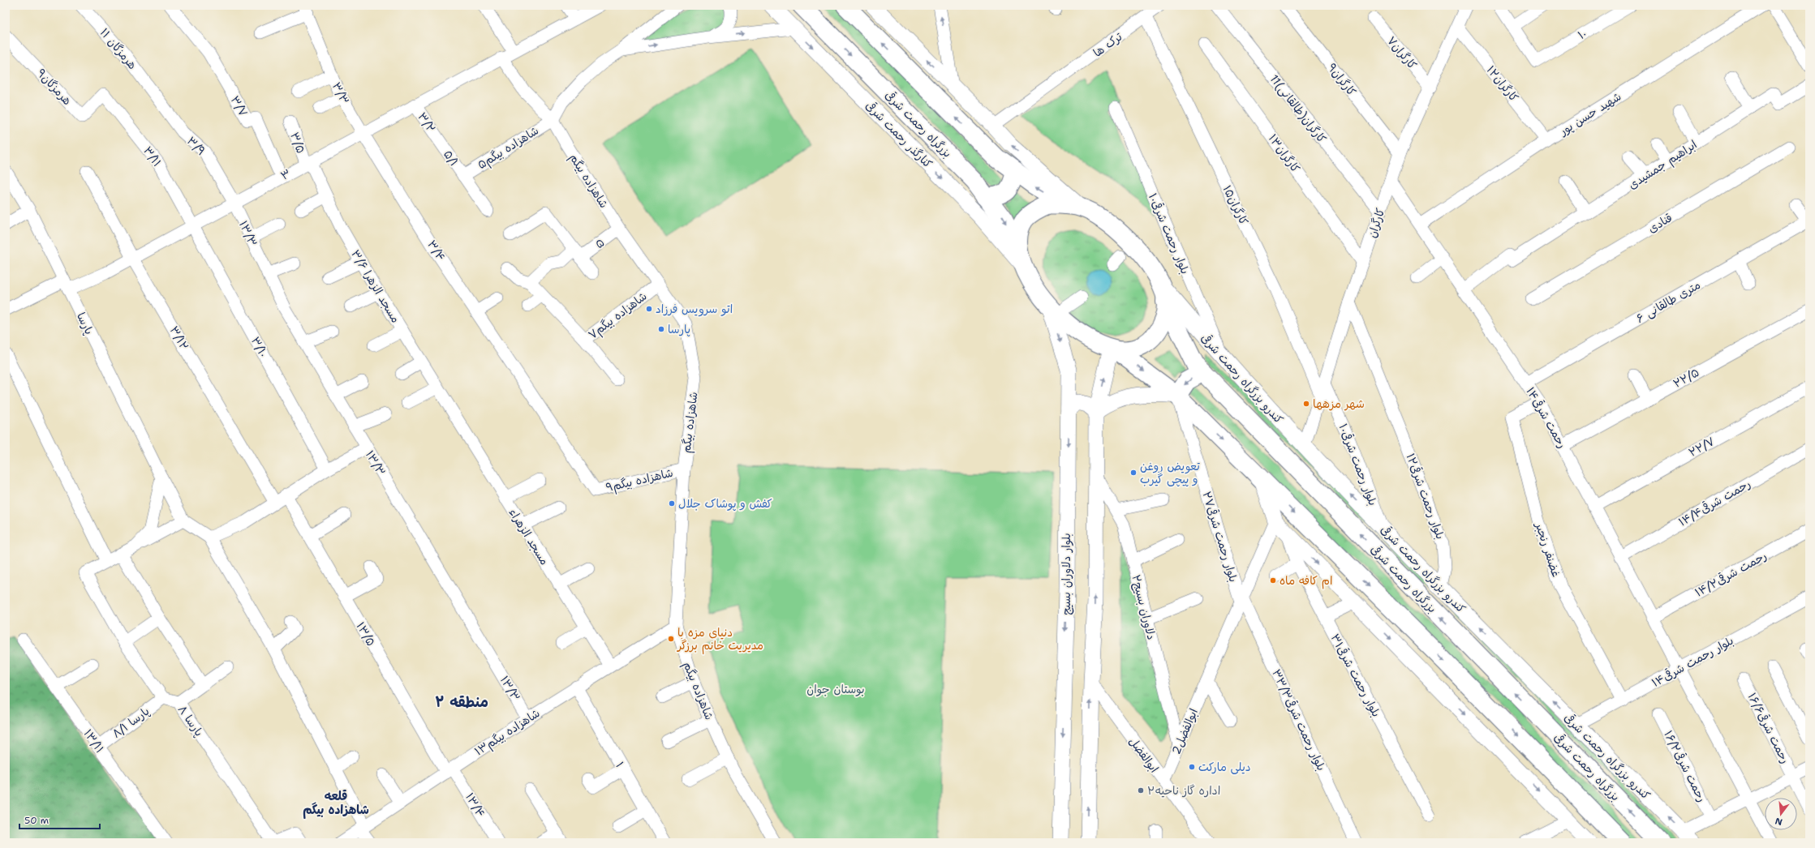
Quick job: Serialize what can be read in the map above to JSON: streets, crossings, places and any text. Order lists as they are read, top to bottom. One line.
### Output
{"streets":{"highway":["بزرگراه رحمت شرقی"],"main road":["کنارگذر رحمت شرقی","کندرو بزرگراه رحمت شرقی","بلوار دلاوران بسیج"],"street":["۱۰","ترک ها","هرمزگان ۱۱","کارگران۷","کارگران۹","۱۲کارگران","هرمزگان۹","۳/۳","۳/۷","11کارگران(طالقانی)","شهید حسن پور","۳/۲","۳/۵","۳/۹","شاهزاده بیگم۵","کارگران۱۳","۳/۱۱","۵/۱","ابراهیم جمشیدی","۳","شاهزاده بیگم","۱۵کارگران","کارگران","قنادی","۱۳/۳","۱۰بلوار رحمت شرقی","۵","۳/۴","مسجد الزهرا ۳/۶","۶ متری طالقانی","شاهزاده بیگم۷","پارسا","۳/۱۲","۳/۱۰","۲۲/۵","۱۴رحمت شرقی","۲۲/۷","بلوار رحمت شرقی۱۰","شاهزاده بیگم۹","بلوار رحمت شرقی۱۲","۱۴/۴رحمت شرقی","مسجد الزهراء","بلوار رحمت شرقی۲۷","غضنفر رنجبر","۱۴/۲رحمت شرقی","دلاوران بسیج۲","۱۳/۵","بلوار رحمت شرقی۱۴","بلوار رحمت شرقی۳۱","بلوار رحمت شرقی۳۳/۳","۸ پارسا","۸/۱ پارسا","۱۶/۶رحمت شرقی","ابوالفضل2","شاهزاده بیگم۱۳","۱۳/۱۱","ابوالفضل","۱","۱۶/۲رحمت شرقی","۱۳/۴"]},"crossings":[["ترک ها","۱۵کارگران"],["هرمزگان ۱۱","۳/۹"],["کارگران۷","کارگران"],["کارگران۹","کارگران"],["۱۲کارگران","شهید حسن پور"],["۱۲کارگران","کارگران"],["هرمزگان۹","۳/۱۱"],["۳/۳","۳"],["۳/۳","۳/۴"],["11کارگران(طالقانی)","کارگران"],["شهید حسن پور","۱۴رحمت شرقی"],["۳/۲","۵/۱"],["۳/۲","۳"],["بزرگراه رحمت شرقی","کنارگذر رحمت شرقی"],["بزرگراه رحمت شرقی","کندرو بزرگراه رحمت شرقی"],["بزرگراه رحمت شرقی","بلوار دلاوران بسیج"],["۳/۵","۳"],["۳/۵","مسجد الزهرا ۳/۶"],["۳/۹","۳"],["۳/۹","۱۳/۳"],["شاهزاده بیگم۵","۵/۱"],["شاهزاده بیگم۵","شاهزاده بیگم"],["کارگران۱۳","کارگران"],["۳/۱۱","۳"],["۳/۱۱","۳/۱۰"],["ابراهیم جمشیدی","۱۴رحمت شرقی"],["۳","شاهزاده بیگم"],["۳","۱۳/۳"],["۳","۳/۴"],["۳","مسجد الزهرا ۳/۶"],["۳","پارسا"],["۳","۳/۱۲"],["۳","۳/۱۰"],["شاهزاده بیگم","۵"],["شاهزاده بیگم","شاهزاده بیگم۷"],["شاهزاده بیگم","شاهزاده بیگم۹"],["شاهزاده بیگم","شاهزاده بیگم۱۳"],["۱۵کارگران","کارگران"],["۱۵کارگران","بلوار رحمت شرقی۱۰"],["کارگران","کندرو بزرگراه رحمت شرقی"],["کارگران","۱۴رحمت شرقی"],["کارگران","بلوار رحمت شرقی۱۰"],["کارگران","بلوار رحمت شرقی۱۲"],["۱۳/۳","شاهزاده بیگم۱۳"],["۱۰بلوار رحمت شرقی","کندرو بزرگراه رحمت شرقی"],["۳/۴","شاهزاده بیگم۹"],["مسجد الزهرا ۳/۶","مسجد الزهراء"],["۶ متری طالقانی","۱۴رحمت شرقی"],["۲۲/۵","۱۴رحمت شرقی"],["کندرو بزرگراه رحمت شرقی","بلوار رحمت شرقی۱۰"],["کندرو بزرگراه رحمت شرقی","بلوار رحمت شرقی۱۲"],["کندرو بزرگراه رحمت شرقی","بلوار رحمت شرقی۱۴"],["۱۴رحمت شرقی","۲۲/۷"],["۱۴رحمت شرقی","۱۴/۴رحمت شرقی"],["۱۴رحمت شرقی","غضنفر رنجبر"],["۱۴رحمت شرقی","۱۴/۲رحمت شرقی"],["۱۴رحمت شرقی","بلوار رحمت شرقی۱۴"],["مسجد الزهراء","شاهزاده بیگم۱۳"],["بلوار رحمت شرقی۲۷","بلوار رحمت شرقی۳۳/۳"],["بلوار رحمت شرقی۲۷","ابوالفضل2"],["غضنفر رنجبر","بلوار رحمت شرقی۱۴"],["دلاوران بسیج۲","ابوالفضل2"],["۱۳/۵","شاهزاده بیگم۱۳"],["۱۳/۵","۱۳/۴"],["بلوار رحمت شرقی۳۳/۳","ابوالفضل2"],["۸ پارسا","۸/۱ پارسا"],["۸/۱ پارسا","۱۳/۱۱"],["ابوالفضل2","ابوالفضل"],["شاهزاده بیگم۱۳","۱"],["شاهزاده بیگم۱۳","۱۳/۴"]],"districts":["منطقه ۲","قلعه شاهزاده بیگم"],"parks":["بوستان جوان"],"places":["اتو سرویس فرزاد","پارسا","شهر مزهها","تعویض روغن و پیچی گیرب","کفش و پوشاک جلال","ام کافه ماه","دنیای مزه با مدیریت خانم برزگر","دیلی مارکت","اداره گاز ناحیه۲"],"scale_bar":"50 m","north":"bottom"}
